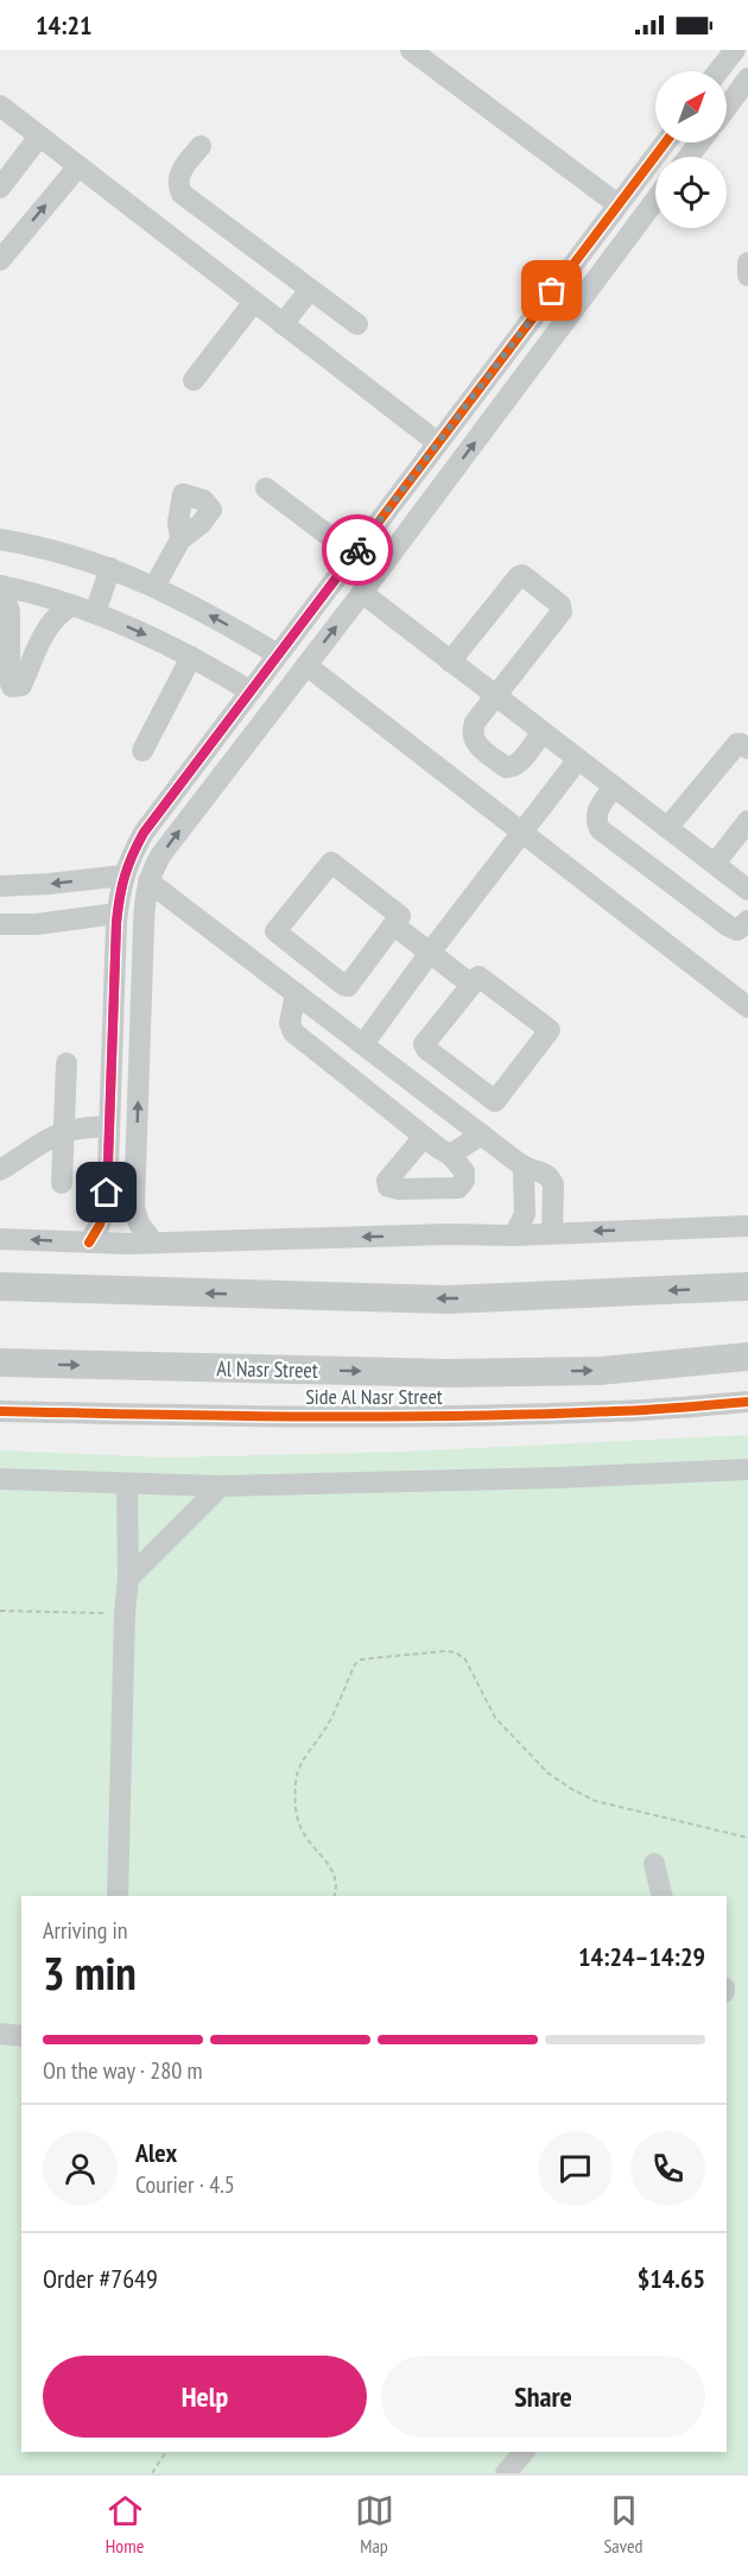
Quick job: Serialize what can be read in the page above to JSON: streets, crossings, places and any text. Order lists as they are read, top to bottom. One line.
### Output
{"streets":{"main road":["Al Nasr Street"],"street":["Side Al Nasr Street"]},"north":"top right","page":{"status":"14:21","heading":["3 min","Arriving in","14:24–14:29"],"panel":["Alex","Courier · 4.5","Order #7649","$14.65"],"bar":"On the way · 280 m","buttons":["Help","Share"],"tabs":["Home","Map","Saved"]}}
